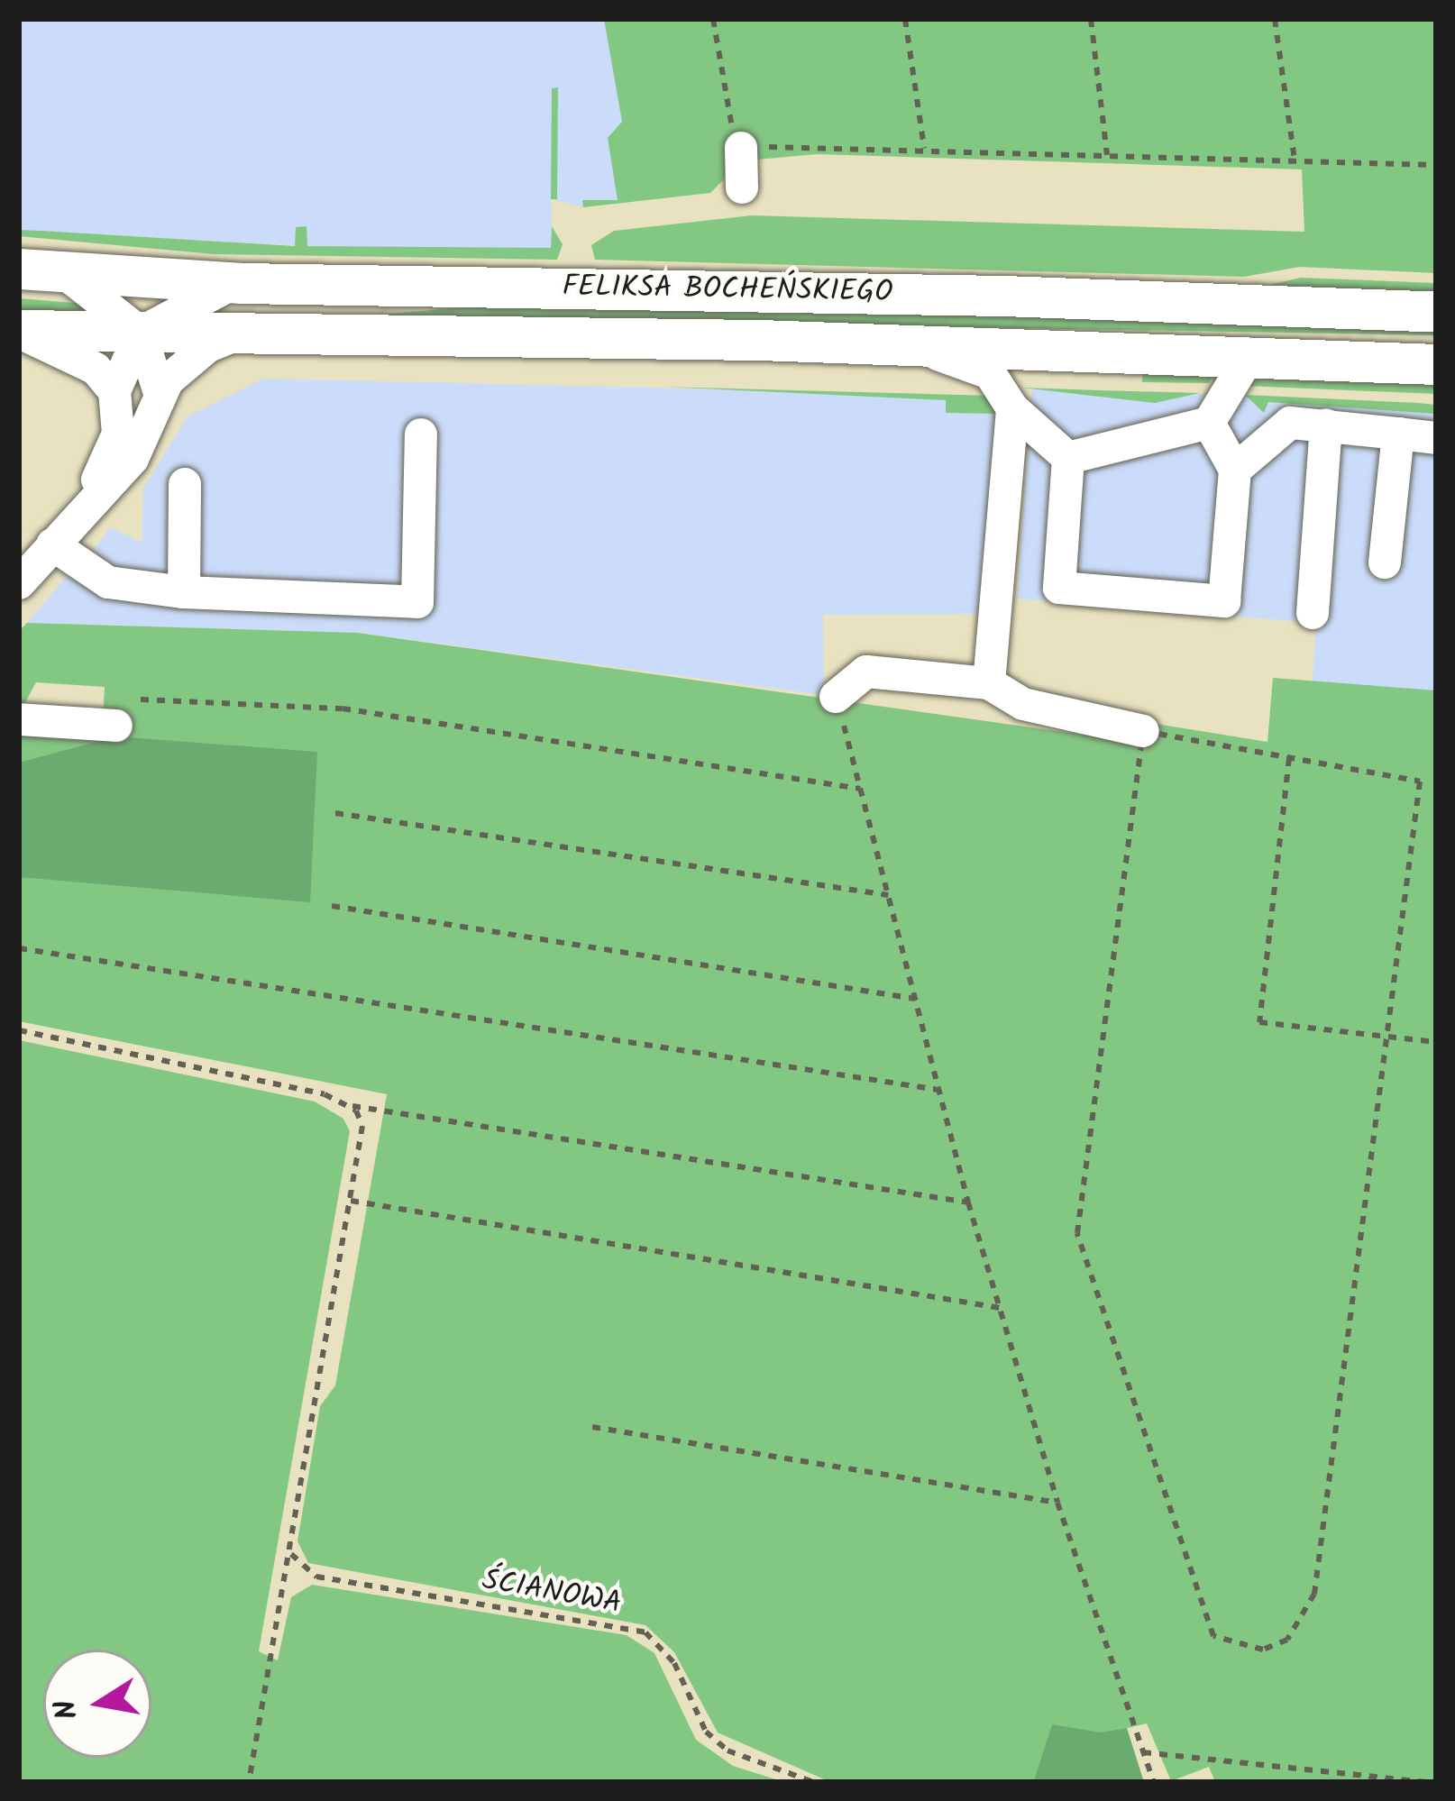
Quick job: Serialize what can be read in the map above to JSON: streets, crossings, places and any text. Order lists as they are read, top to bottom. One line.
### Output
{"streets":{"main road":["FELIKSA BOCHEŃSKIEGO"],"path":["ŚCIANOWA"]},"north":"left"}
